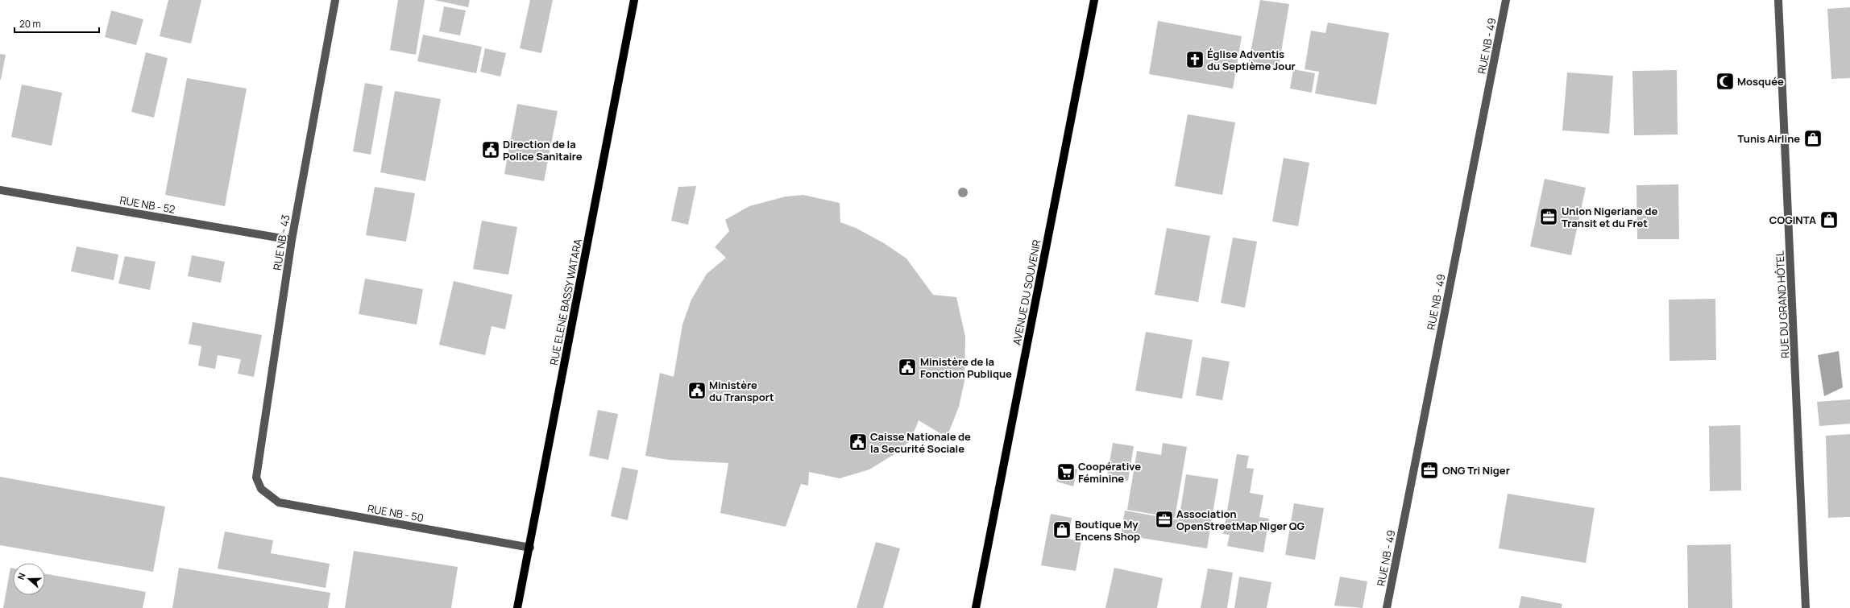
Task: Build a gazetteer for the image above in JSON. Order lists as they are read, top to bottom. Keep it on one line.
{"streets":{"main road":["AVENUE DU SOUVENIR","RUE ELENE BASSY WATARA"],"street":["RUE NB - 49","RUE NB - 52","RUE NB - 43","RUE DU GRAND HÔTEL","RUE NB - 50"]},"crossings":[["RUE NB - 52","RUE NB - 43"],["RUE NB - 43","RUE NB - 50"],["RUE ELENE BASSY WATARA","RUE NB - 50"]],"places":{"church":["Église Adventis du Septième Jour"],"mosque":["Mosquée"],"shop":["Tunis Airline","COGINTA","Boutique My Encens Shop"],"public building":["Direction de la Police Sanitaire","Ministère de la Fonction Publique","Ministère du Transport","Caisse Nationale de la Securité Sociale"],"office":["Union Nigeriane de Transit et du Fret","ONG Tri Niger","Association OpenStreetMap Niger QG"],"supermarket":["Coopérative Féminine"]},"scale_bar":"20 m","north":"left"}
